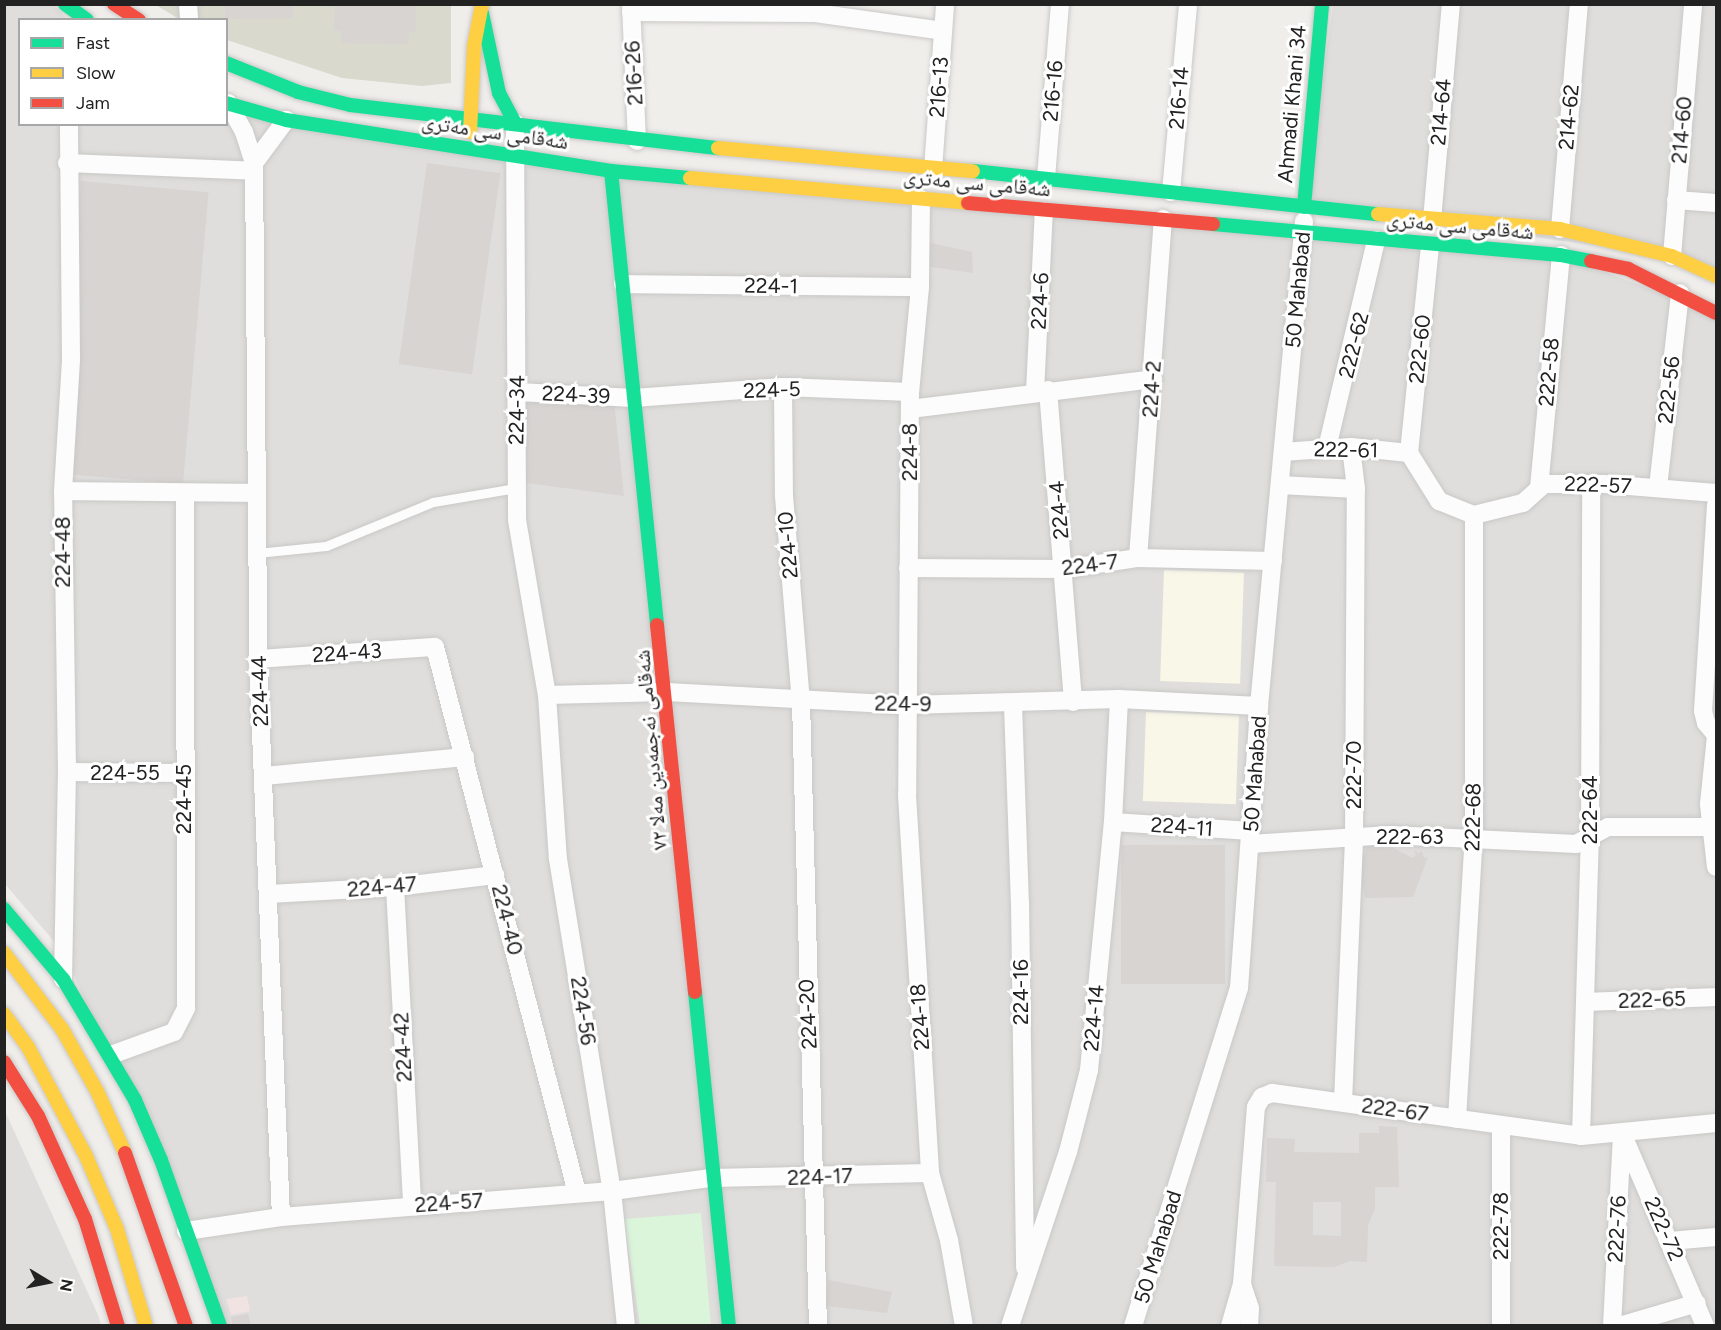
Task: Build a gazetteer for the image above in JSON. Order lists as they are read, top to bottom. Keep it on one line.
{"streets":{"main road":["Ahmadi Khani 34","شەقامی سی مەتری","شەقامی نەجمەدین مەلا ٧٢"],"street":["216-26","216-13","216-16","216-14","214-64","214-62","214-60","224-1","50 Mahabad","224-6","222-62","222-60","222-58","224-2","224-5","222-56","224-39","224-34","222-61","224-8","222-57","224-4","224-10","224-48","224-7","224-43","224-44","224-9","224-55","222-70","224-45","222-64","222-68","224-11","222-63","224-47","224-40","224-16","222-65","224-56","224-20","224-18","224-14","224-42","222-67","224-17","224-57","222-78","222-76","222-72"]},"crossings":[["216-26","شەقامی سی مەتری"],["216-13","شەقامی سی مەتری"],["216-16","شەقامی سی مەتری"],["216-14","شەقامی سی مەتری"],["Ahmadi Khani 34","شەقامی سی مەتری"],["Ahmadi Khani 34","50 Mahabad"],["214-64","شەقامی سی مەتری"],["214-62","شەقامی سی مەتری"],["214-60","شەقامی سی مەتری"],["شەقامی سی مەتری","50 Mahabad"],["شەقامی سی مەتری","224-6"],["شەقامی سی مەتری","222-62"],["شەقامی سی مەتری","222-60"],["شەقامی سی مەتری","222-58"],["شەقامی سی مەتری","224-2"],["شەقامی سی مەتری","222-56"],["شەقامی سی مەتری","224-34"],["شەقامی سی مەتری","224-8"],["شەقامی سی مەتری","شەقامی نەجمەدین مەلا ٧٢"],["224-1","224-8"],["224-1","شەقامی نەجمەدین مەلا ٧٢"],["50 Mahabad","222-61"],["50 Mahabad","224-7"],["50 Mahabad","224-9"],["50 Mahabad","224-11"],["50 Mahabad","222-63"],["224-6","224-5"],["224-6","224-4"],["222-62","222-61"],["222-60","222-61"],["222-58","222-57"],["224-2","224-5"],["224-2","224-7"],["224-5","224-39"],["224-5","224-8"],["224-5","224-4"],["224-5","224-10"],["224-5","شەقامی نەجمەدین مەلا ٧٢"],["222-56","222-57"],["224-39","224-34"],["224-39","شەقامی نەجمەدین مەلا ٧٢"],["224-34","224-9"],["224-34","224-56"],["222-61","222-70"],["224-8","224-7"],["224-8","224-9"],["224-8","224-18"],["222-57","222-64"],["222-57","222-68"],["224-4","224-7"],["224-4","224-9"],["224-10","224-9"],["224-10","224-20"],["224-48","224-55"],["224-43","224-44"],["224-43","224-40"],["224-44","224-47"],["224-44","224-57"],["224-9","شەقامی نەجمەدین مەلا ٧٢"],["224-9","224-16"],["224-9","224-56"],["224-9","224-20"],["224-9","224-18"],["224-9","224-14"],["شەقامی نەجمەدین مەلا ٧٢","224-17"],["شەقامی نەجمەدین مەلا ٧٢","224-57"],["224-55","224-45"],["222-70","222-63"],["222-70","222-67"],["222-64","222-63"],["222-64","222-65"],["222-64","222-67"],["222-68","222-63"],["222-68","222-67"],["224-11","222-63"],["224-11","224-14"],["224-47","224-40"],["224-47","224-42"],["224-40","224-57"],["224-16","224-14"],["224-56","224-57"],["224-20","224-17"],["224-18","224-17"],["224-42","224-57"],["222-67","222-78"],["222-67","222-76"],["222-67","222-72"],["224-17","224-57"],["222-76","222-72"]],"legend":["Fast","Slow","Jam"],"north":"right"}
